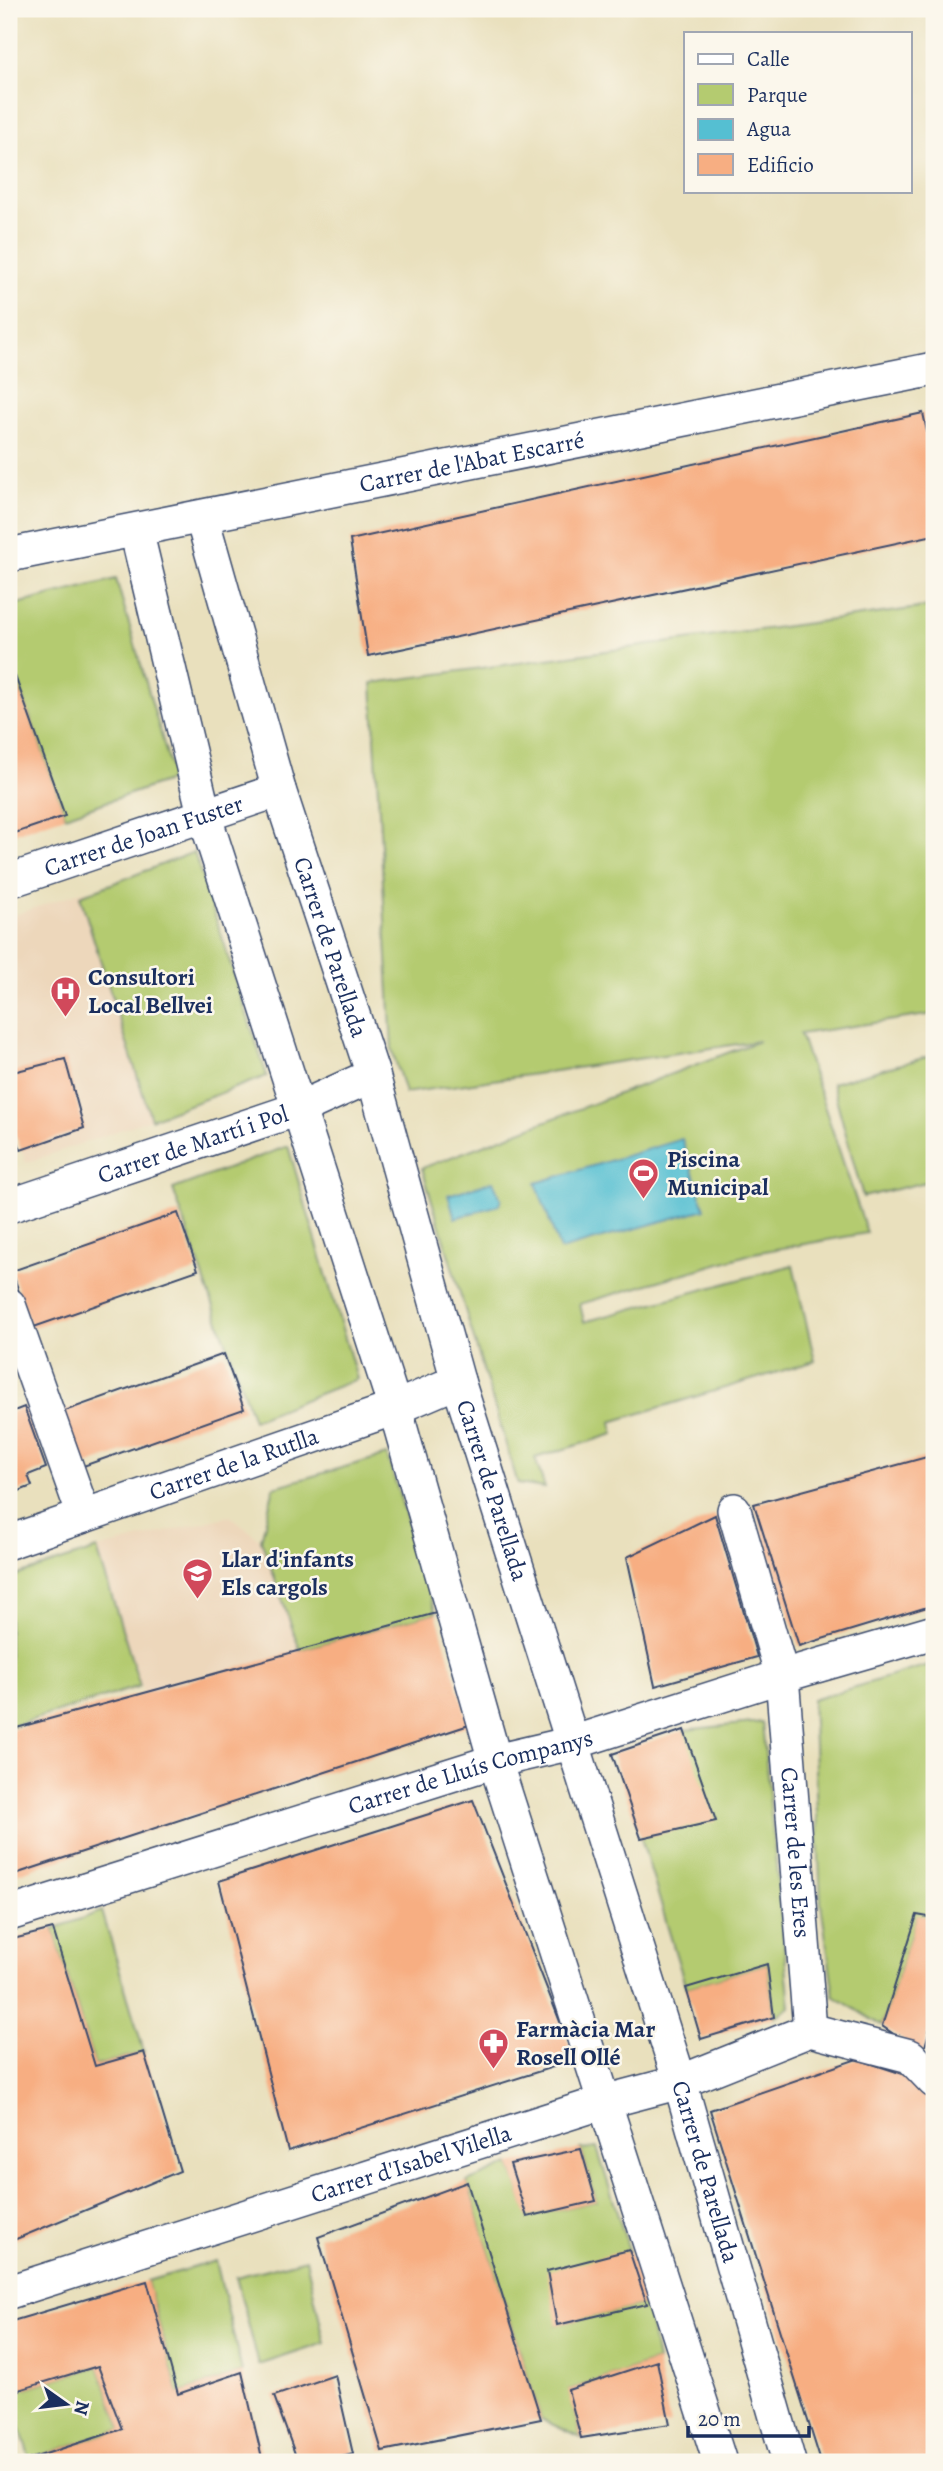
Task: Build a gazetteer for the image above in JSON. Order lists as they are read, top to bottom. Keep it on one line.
{"streets":{"street":["Carrer de l'Abat Escarré","Carrer de Joan Fuster","Carrer de Parellada","Carrer de Martí i Pol","Carrer de la Rutlla","Carrer de Lluís Companys","Carrer de les Eres","Carrer d'Isabel Vilella"]},"crossings":[["Carrer de l'Abat Escarré","Carrer de Parellada"],["Carrer de Joan Fuster","Carrer de Parellada"],["Carrer de Parellada","Carrer de Martí i Pol"],["Carrer de Parellada","Carrer de la Rutlla"],["Carrer de Parellada","Carrer de Lluís Companys"],["Carrer de Parellada","Carrer d'Isabel Vilella"],["Carrer de Lluís Companys","Carrer de les Eres"],["Carrer de les Eres","Carrer d'Isabel Vilella"]],"places":{"hospital":["Consultori Local Bellvei"],"sports":["Piscina Municipal"],"school or university":["Llar d'infants Els cargols"],"pharmacy":["Farmàcia Mar Rosell Ollé"]},"legend":["Calle","Parque","Agua","Edificio"],"scale_bar":"20 m","north":"right"}
